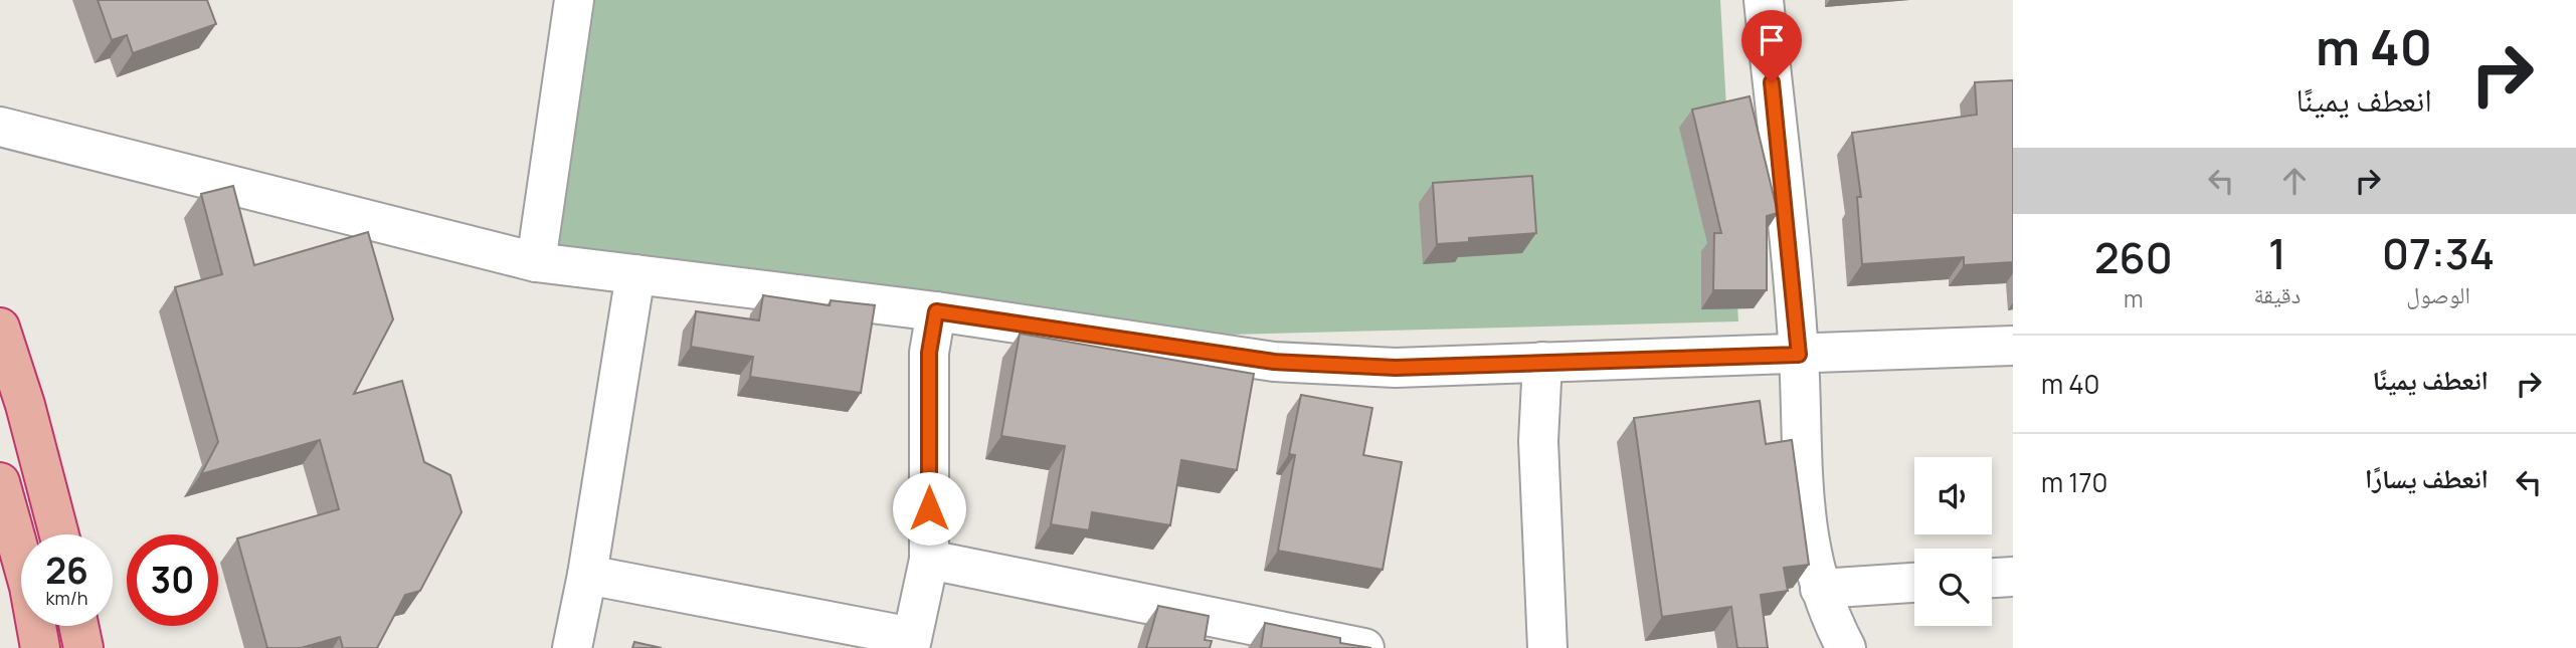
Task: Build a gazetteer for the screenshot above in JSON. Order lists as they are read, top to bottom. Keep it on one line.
{"page":{"turn":["40 m","انعطف يمينًا"],"eta":["07:34","الوصول","1","دقيقة","260","m"],"list":[{"name":"انعطف يمينًا","value":"40 m"},{"name":"انعطف يسارًا","value":"170 m"}],"speed":"26 km/h","limit":"30"}}
